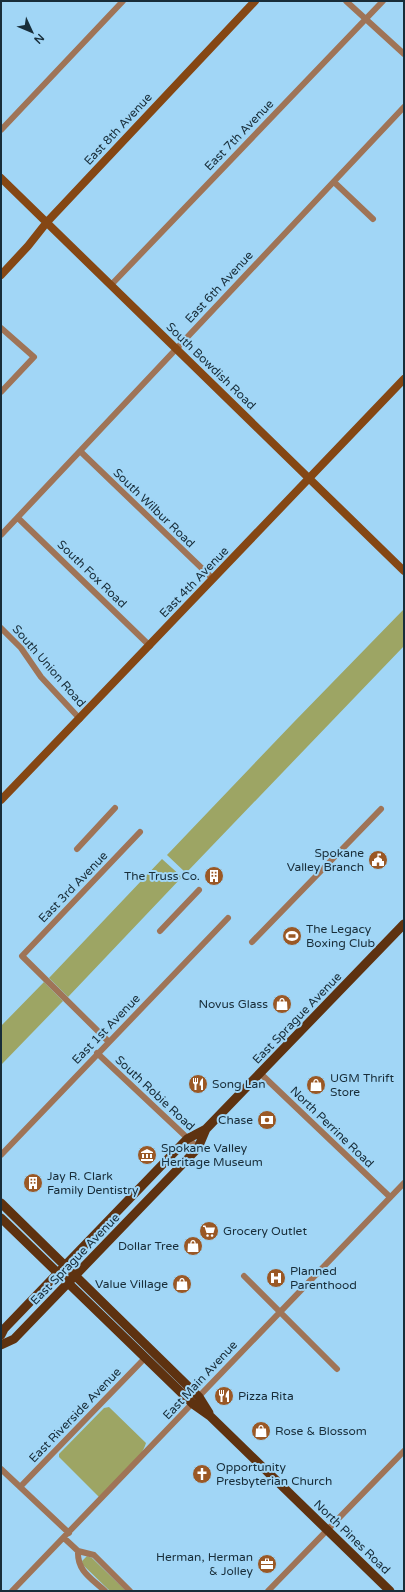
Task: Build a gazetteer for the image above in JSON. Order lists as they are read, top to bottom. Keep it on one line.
{"streets":{"main road":["East Sprague Avenue","North Pines Road"],"street":["East 8th Avenue","East 7th Avenue","East 6th Avenue","South Bowdish Road","South Wilbur Road","South Fox Road","East 4th Avenue","South Union Road","East 3rd Avenue","East 1st Avenue","South Robie Road","North Perrine Road","East Main Avenue","East Riverside Avenue"]},"crossings":[["East 8th Avenue","South Bowdish Road"],["East 7th Avenue","South Bowdish Road"],["East 6th Avenue","South Bowdish Road"],["East 6th Avenue","South Wilbur Road"],["East 6th Avenue","South Fox Road"],["South Bowdish Road","East 4th Avenue"],["South Wilbur Road","East 4th Avenue"],["South Fox Road","East 4th Avenue"],["East 4th Avenue","South Union Road"],["East 3rd Avenue","South Robie Road"],["East Sprague Avenue","South Robie Road"],["East Sprague Avenue","North Perrine Road"],["East Sprague Avenue","North Pines Road"],["East 1st Avenue","South Robie Road"],["North Perrine Road","East Main Avenue"],["East Main Avenue","North Pines Road"],["East Riverside Avenue","North Pines Road"]],"places":{"public building":["Spokane Valley Branch"],"building":["The Truss Co.","Jay R. Clark Family Dentistry"],"sports":["The Legacy Boxing Club"],"shop":["Novus Glass","UGM Thrift Store","Dollar Tree","Value Village","Rose & Blossom"],"restaurant":["Song Lan","Pizza Rita"],"bank":["Chase"],"museum":["Spokane Valley Heritage Museum"],"supermarket":["Grocery Outlet"],"hospital":["Planned Parenthood"],"church":["Opportunity Presbyterian Church"],"office":["Herman, Herman & Jolley"]},"north":"bottom right"}
